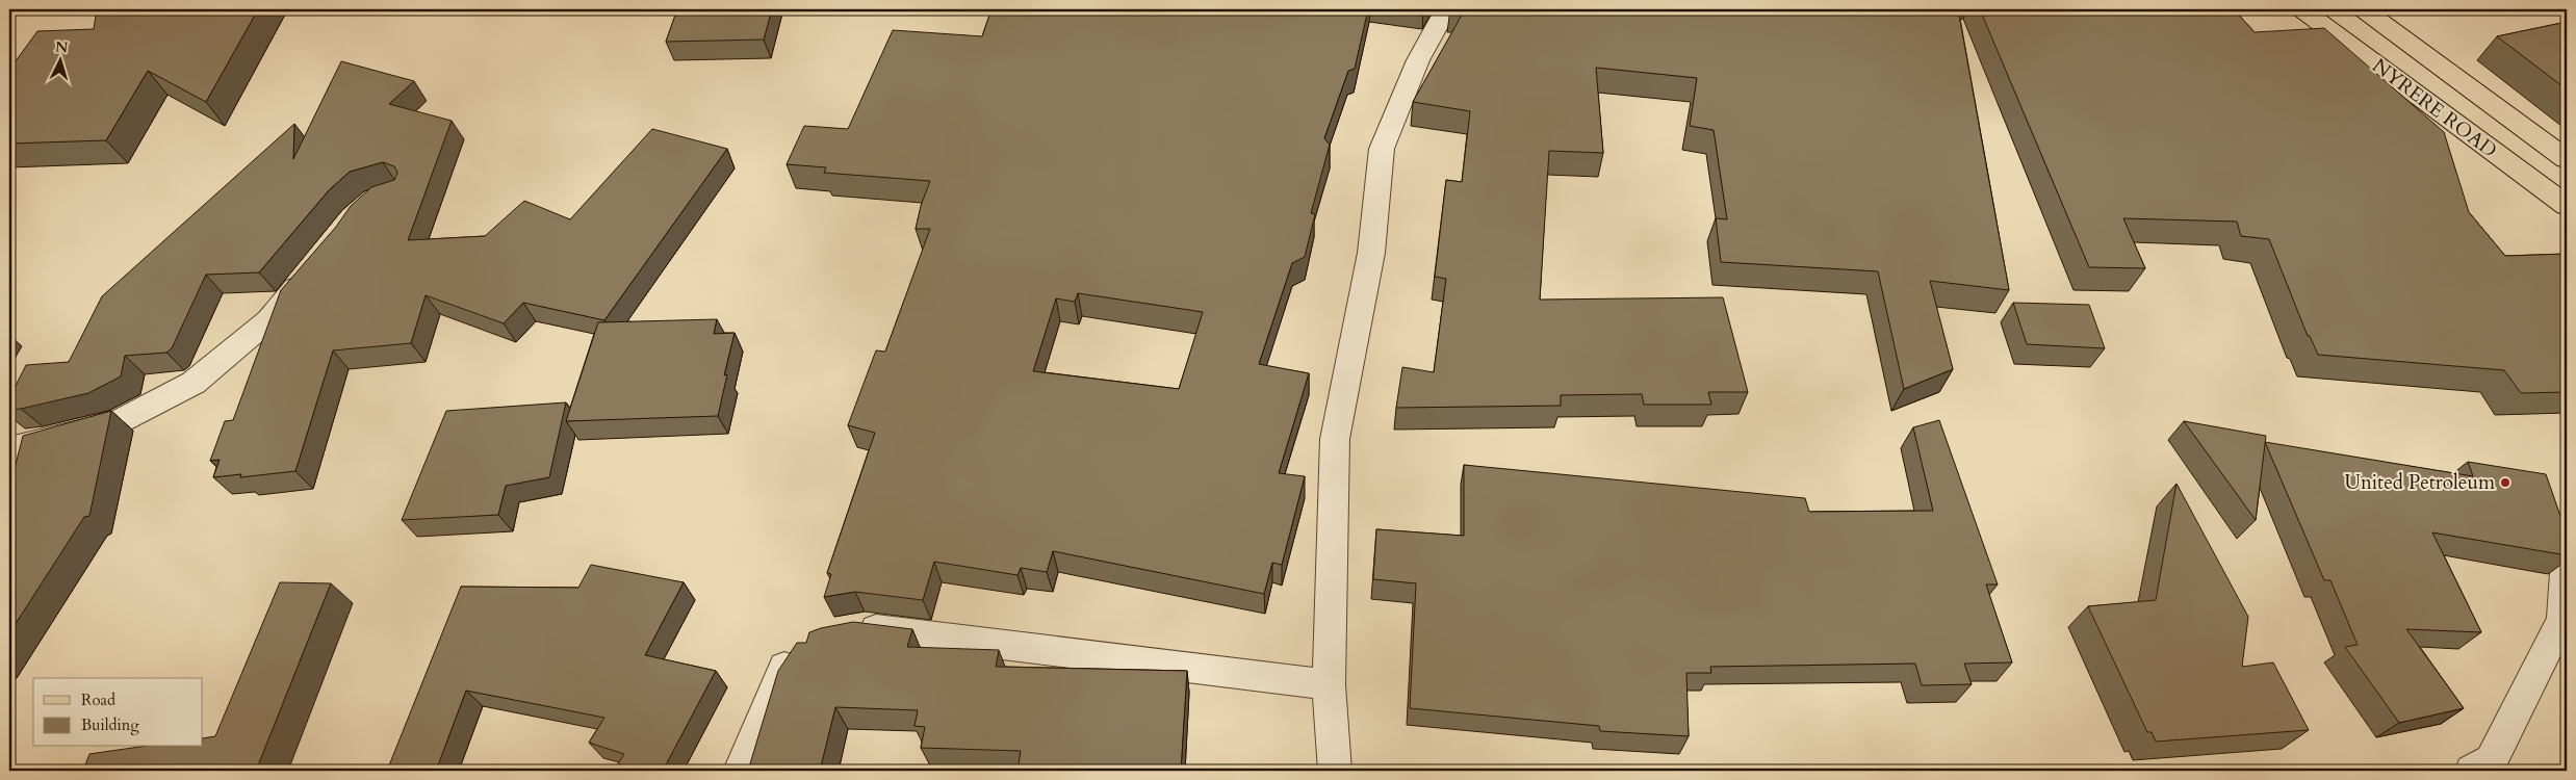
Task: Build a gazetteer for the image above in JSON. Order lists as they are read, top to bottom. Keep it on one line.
{"streets":{"main road":["NYRERE ROAD"]},"places":["United Petroleum"],"legend":["Road","Building"],"north":"top"}
